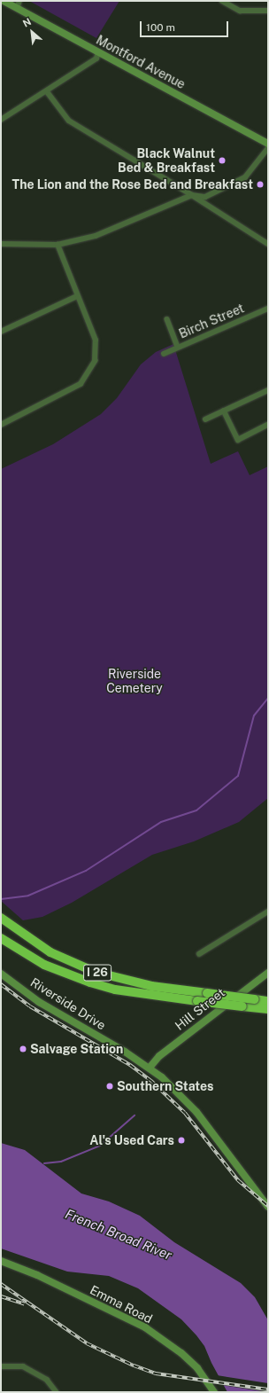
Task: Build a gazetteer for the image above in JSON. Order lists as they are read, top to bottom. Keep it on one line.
{"streets":{"highway":["I 26"],"street":["Montford Avenue","Birch Street","Riverside Drive","Hill Street","Emma Road"]},"crossings":[["Riverside Drive","Hill Street"]],"water":["French Broad River"],"parks":["Riverside Cemetery"],"places":["Black Walnut Bed & Breakfast","The Lion and the Rose Bed and Breakfast","Salvage Station","Southern States","Al's Used Cars"],"scale_bar":"100 m","north":"top left"}
